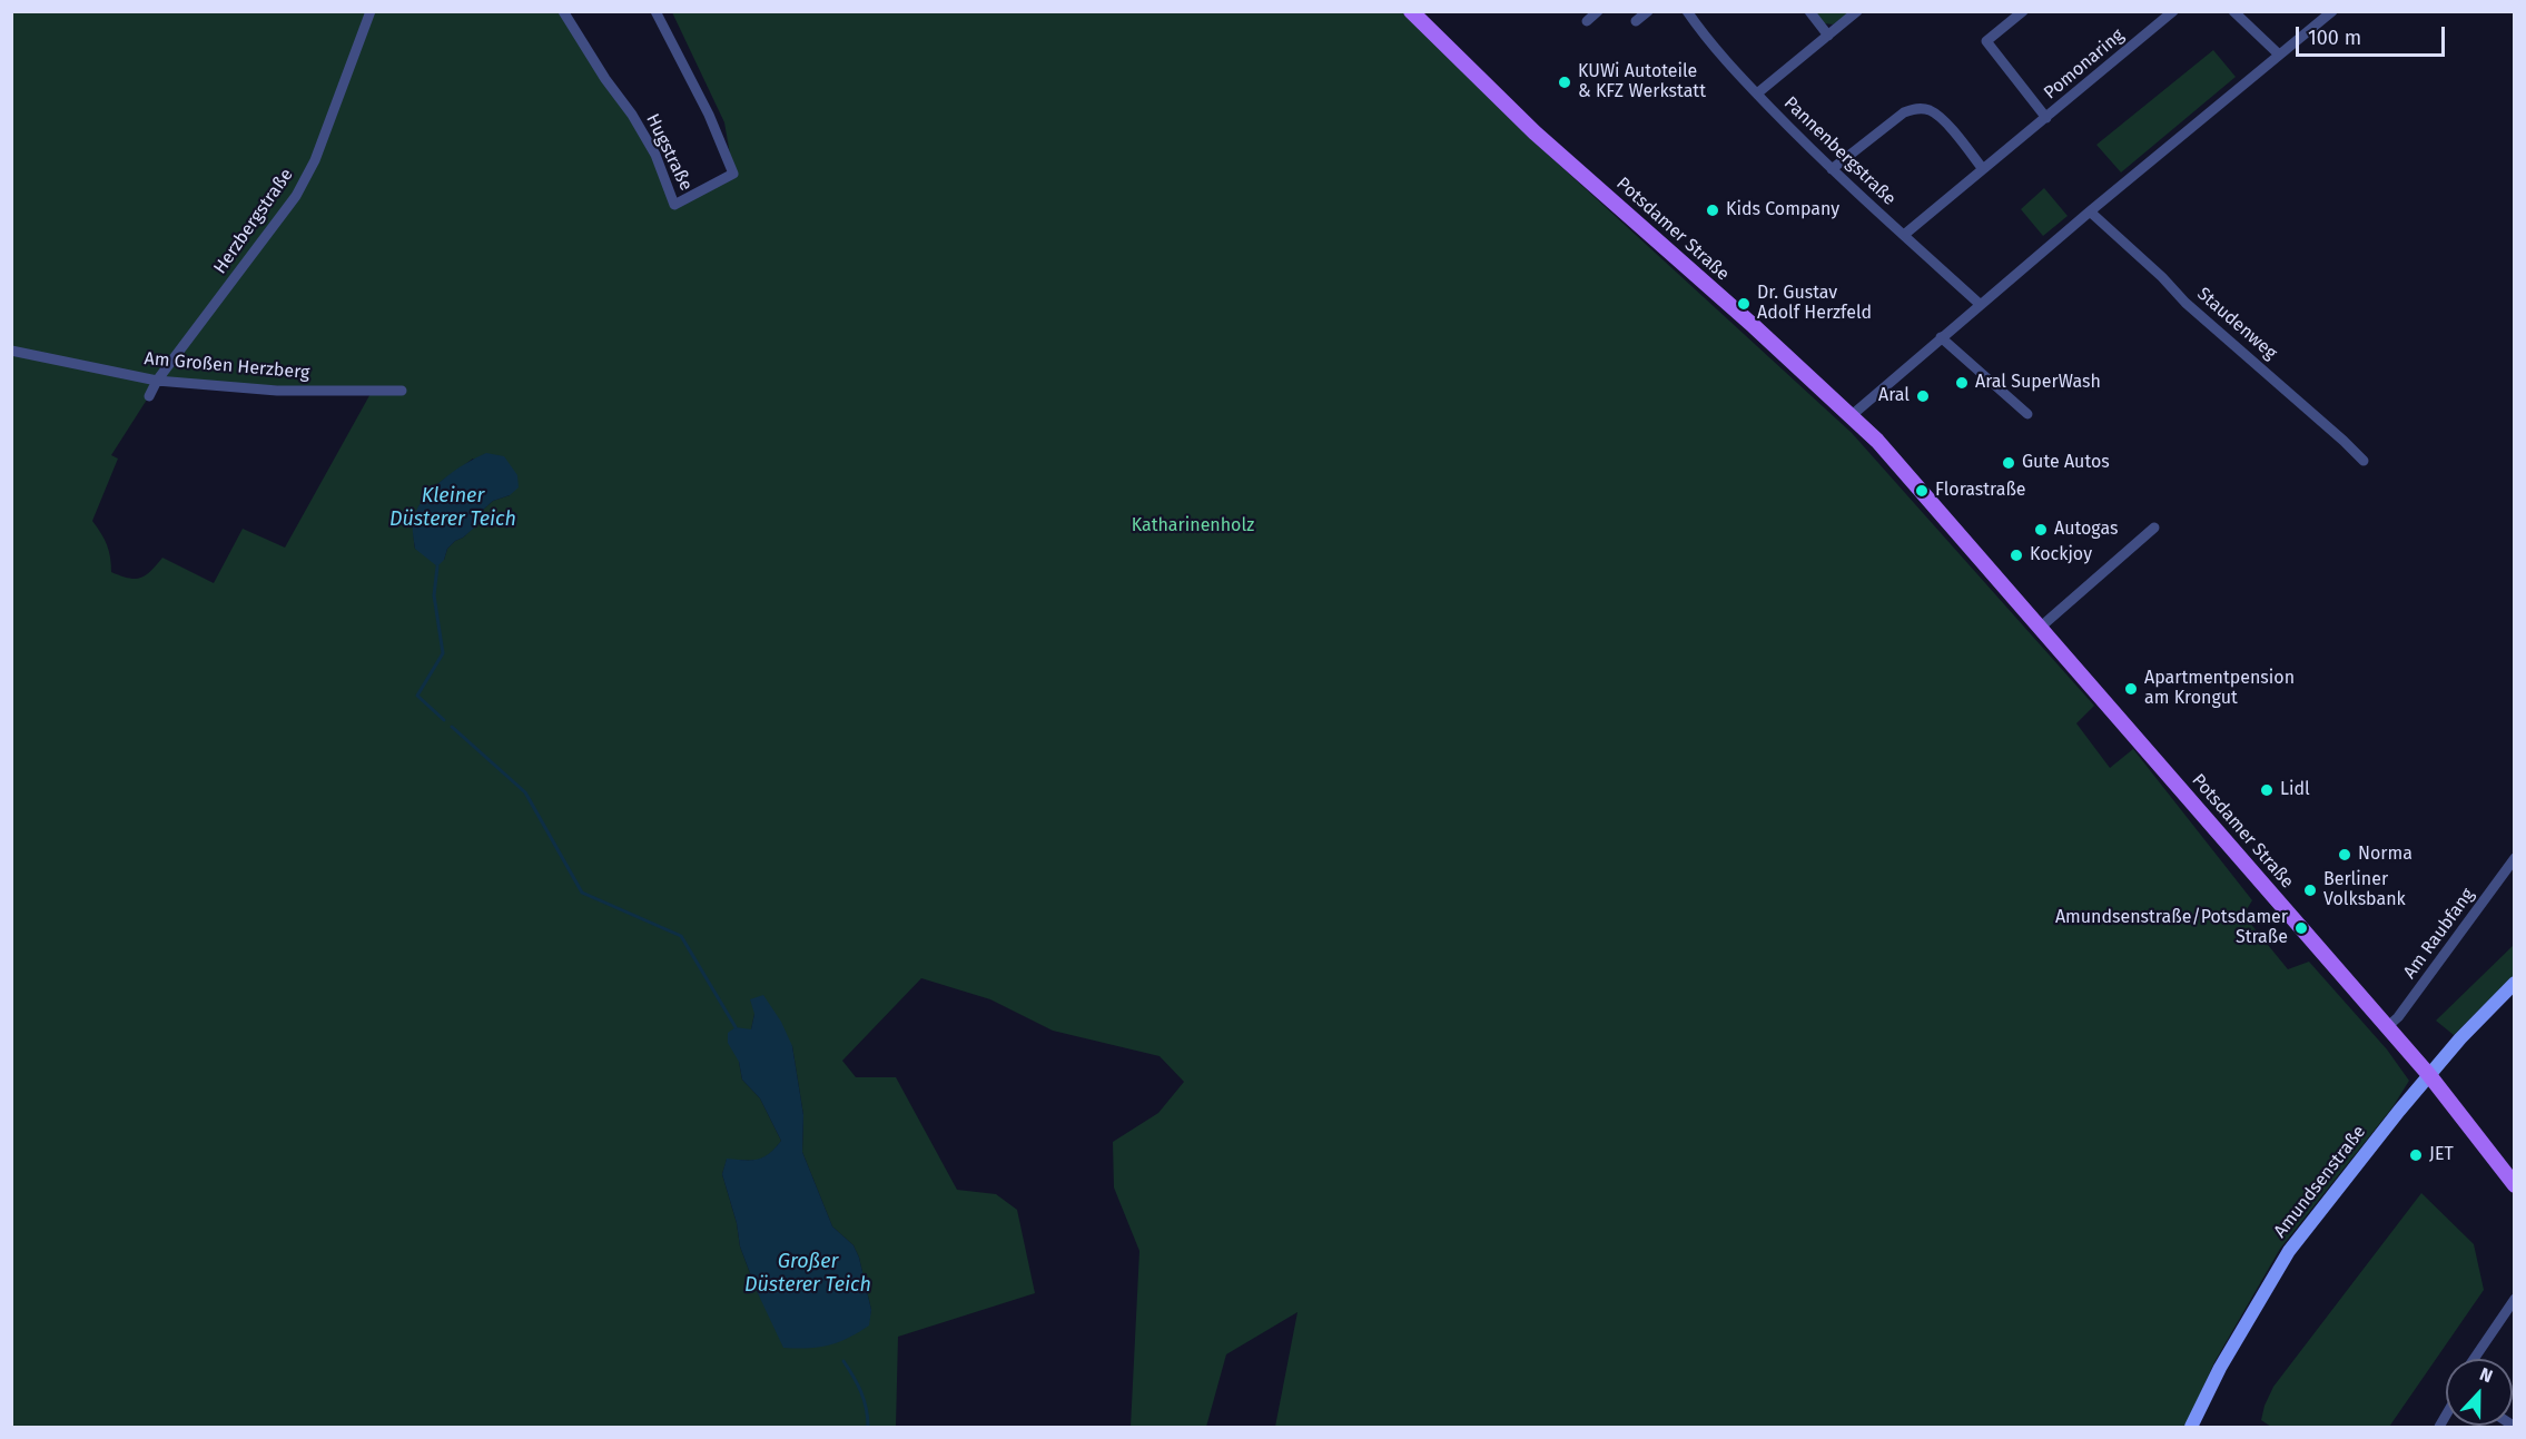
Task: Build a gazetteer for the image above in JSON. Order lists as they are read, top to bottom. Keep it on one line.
{"streets":{"main road":["Potsdamer Straße"],"street":["Pomonaring","Pannenbergstraße","Hugstraße","Herzbergstraße","Staudenweg","Am Großen Herzberg","Am Raubfang","Amundsenstraße"]},"crossings":[["Pomonaring","Pannenbergstraße"],["Herzbergstraße","Am Großen Herzberg"],["Potsdamer Straße","Am Raubfang"],["Potsdamer Straße","Amundsenstraße"]],"water":["Kleiner Düsterer Teich","Großer Düsterer Teich"],"parks":["Katharinenholz"],"places":["KUWi Autoteile & KFZ Werkstatt","Kids Company","Dr. Gustav Adolf Herzfeld","Aral SuperWash","Aral","Gute Autos","Florastraße","Autogas","Kockjoy","Apartmentpension am Krongut","Lidl","Norma","Berliner Volksbank","Amundsenstraße/Potsdamer Straße","JET"],"scale_bar":"100 m","north":"top"}
